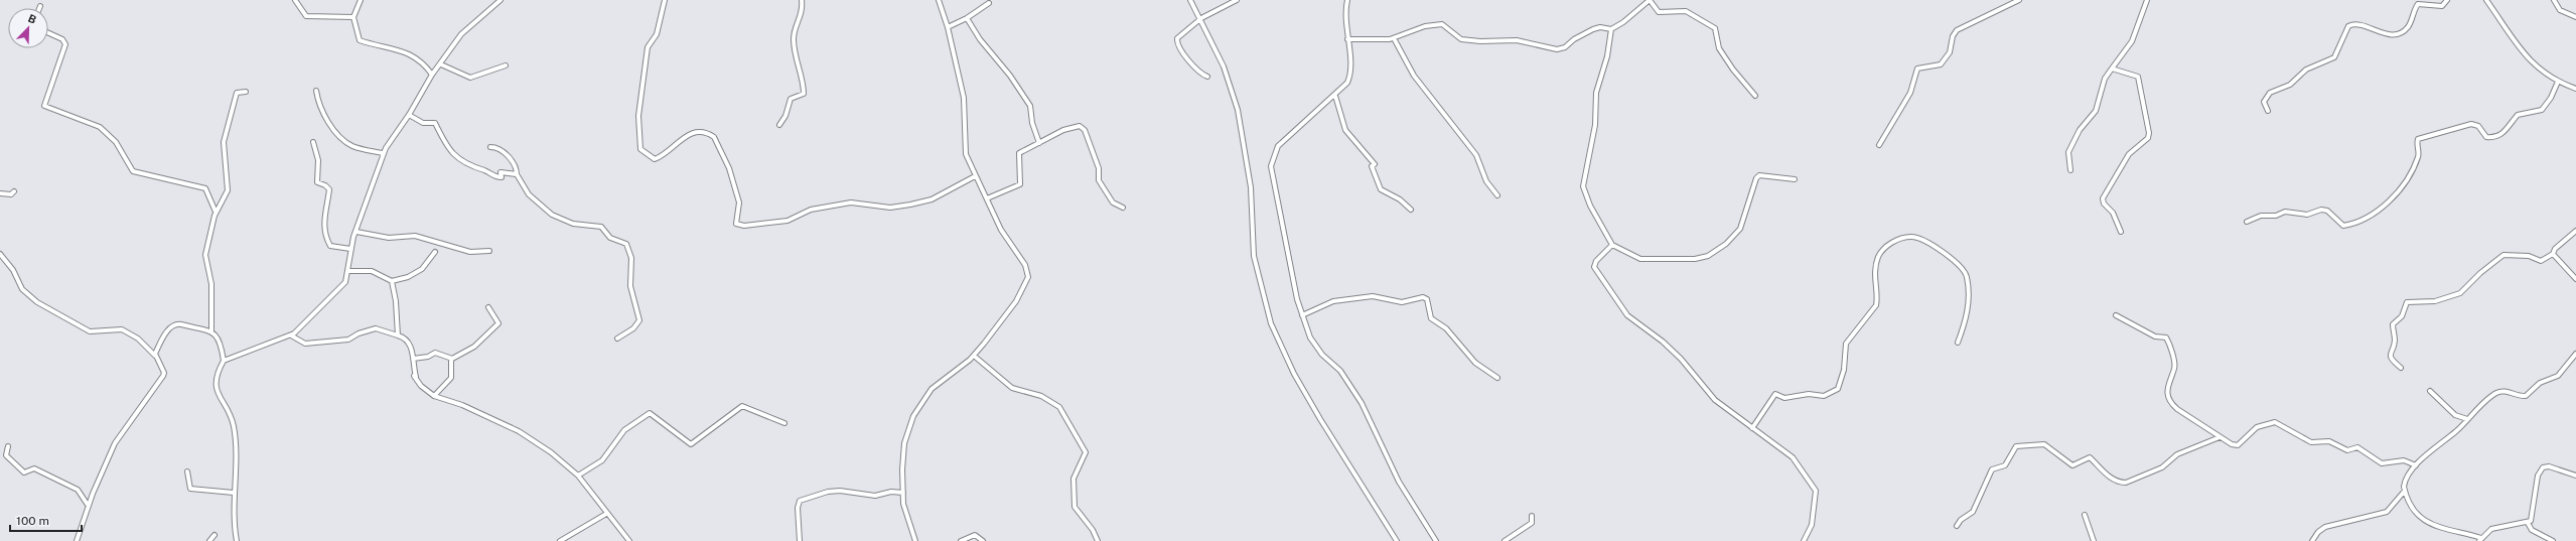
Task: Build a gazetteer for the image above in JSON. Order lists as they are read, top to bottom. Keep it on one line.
{"scale_bar":"100 m","north":"top right"}
